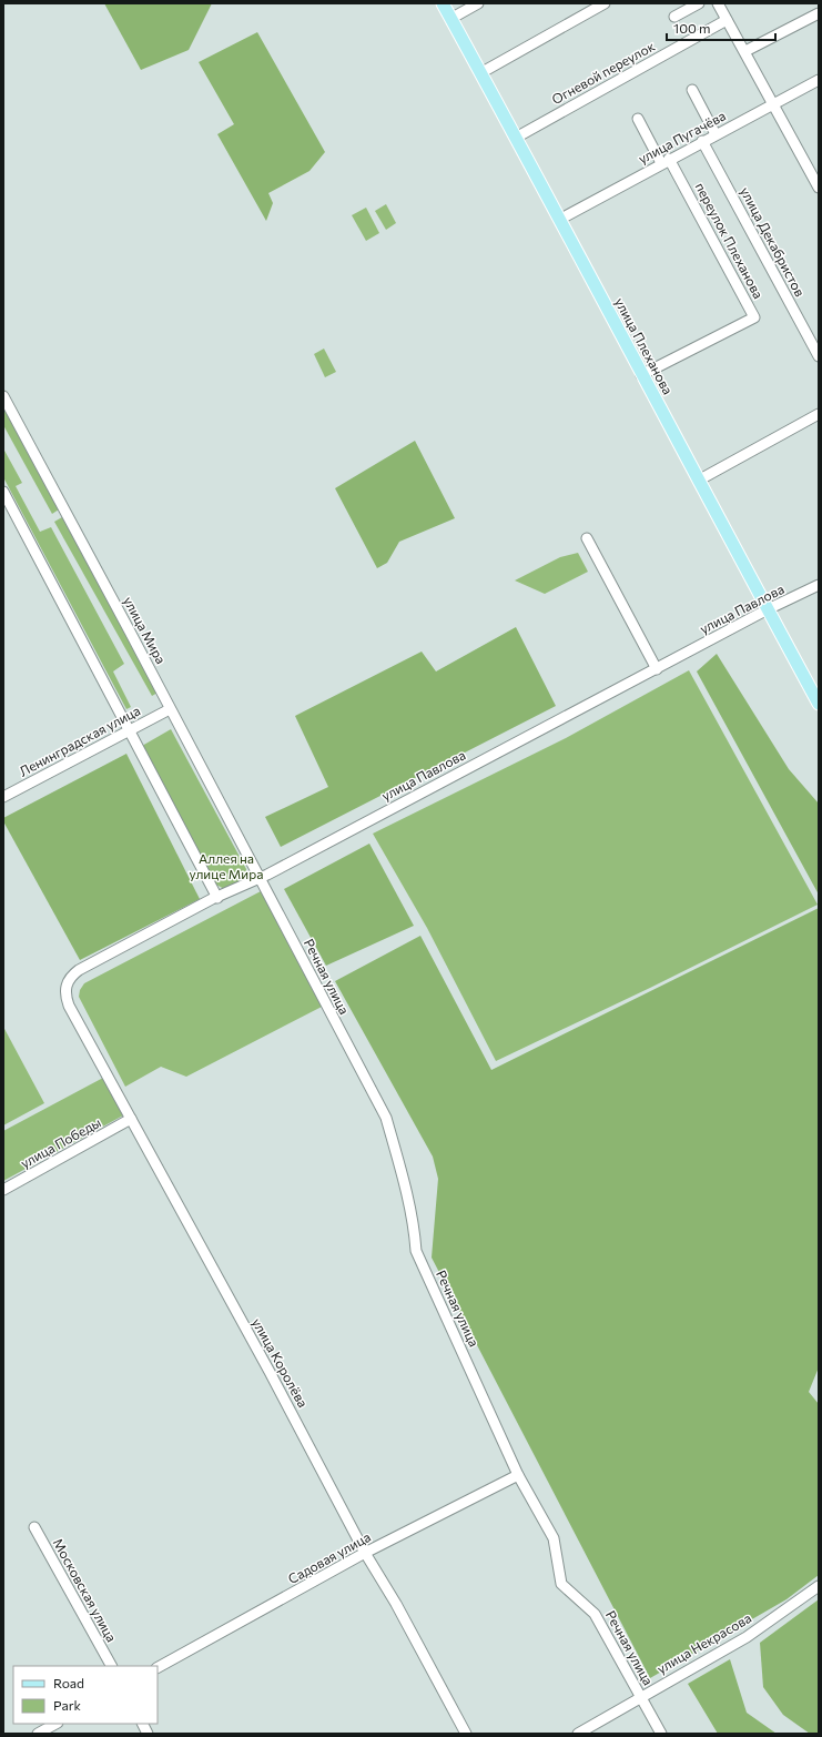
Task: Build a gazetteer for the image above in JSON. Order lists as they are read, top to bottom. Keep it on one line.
{"streets":{"main road":["улица Плеханова"],"street":["Огневой переулок","улица Пугачёва","переулок Плеханова","улица Декабристов","улица Павлова","улица Мира","Ленинградская улица","Речная улица","улица Победы","улица Королёва","Садовая улица","Московская улица","улица Некрасова"]},"crossings":[["Огневой переулок","улица Плеханова"],["улица Пугачёва","переулок Плеханова"],["улица Пугачёва","улица Декабристов"],["улица Пугачёва","улица Плеханова"],["переулок Плеханова","улица Плеханова"],["улица Плеханова","улица Павлова"],["улица Павлова","улица Мира"],["улица Павлова","Речная улица"],["улица Павлова","улица Королёва"],["улица Мира","Ленинградская улица"],["улица Мира","Речная улица"],["Речная улица","Садовая улица"],["Речная улица","улица Некрасова"],["улица Победы","улица Королёва"],["улица Королёва","Садовая улица"]],"parks":["Аллея на улице Мира"],"legend":["Road","Park"],"scale_bar":"100 m"}
